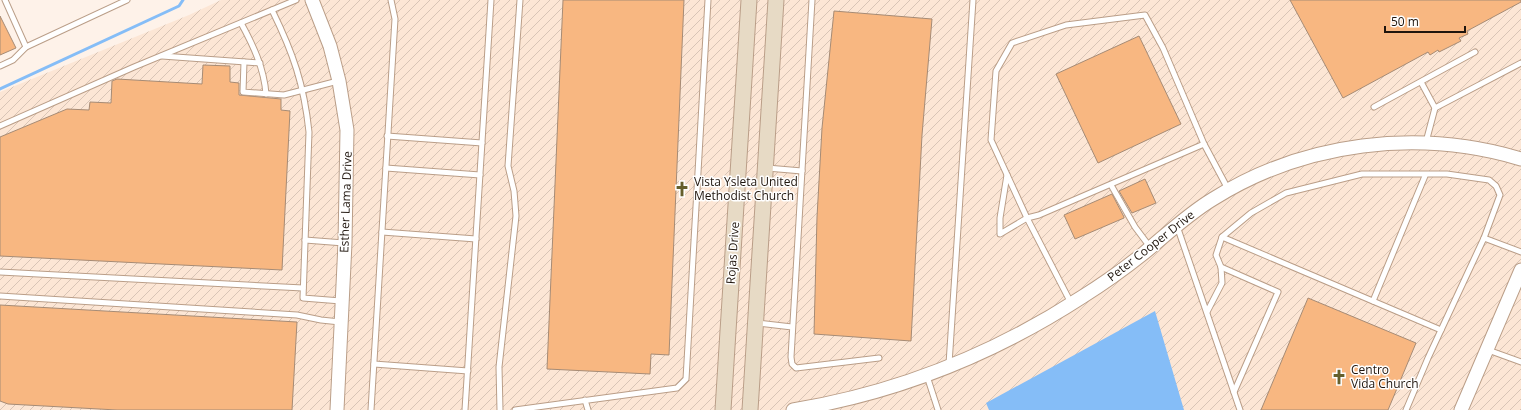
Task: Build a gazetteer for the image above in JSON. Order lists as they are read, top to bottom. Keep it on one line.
{"streets":{"main road":["Rojas Drive"],"street":["Esther Lama Drive","Peter Cooper Drive"]},"places":{"church":["Vista Ysleta United Methodist Church","Centro Vida Church"]},"scale_bar":"50 m"}
